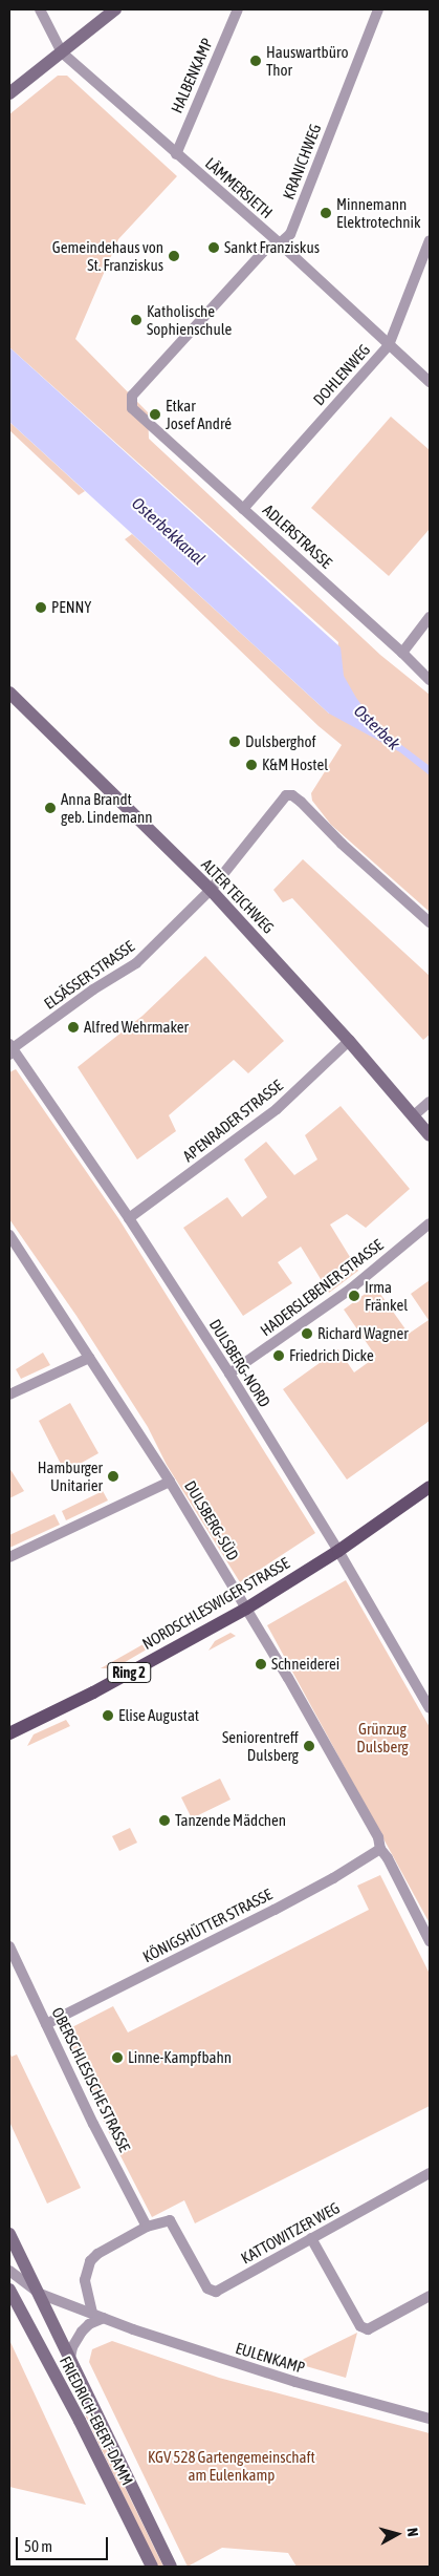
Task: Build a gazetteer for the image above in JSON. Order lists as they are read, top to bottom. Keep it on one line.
{"streets":{"main road":["ALTER TEICHWEG","NORDSCHLESWIGER STRASSE","Ring 2","FRIEDRICH-EBERT-DAMM"],"street":["HALBENKAMP","KRANICHWEG","LÄMMERSIETH","DOHLENWEG","ADLERSTRASSE","ELSÄSSER STRASSE","APENRADER STRASSE","HADERSLEBENER STRASSE","DULSBERG-NORD","DULSBERG-SÜD","KÖNIGSHÜTTER STRASSE","OBERSCHLESISCHE STRASSE","KATTOWITZER WEG","EULENKAMP"]},"crossings":[["HALBENKAMP","LÄMMERSIETH"],["KRANICHWEG","LÄMMERSIETH"],["KRANICHWEG","ADLERSTRASSE"],["LÄMMERSIETH","DOHLENWEG"],["DOHLENWEG","ADLERSTRASSE"],["ALTER TEICHWEG","ELSÄSSER STRASSE"],["ALTER TEICHWEG","APENRADER STRASSE"],["ELSÄSSER STRASSE","DULSBERG-NORD"],["APENRADER STRASSE","DULSBERG-NORD"],["HADERSLEBENER STRASSE","DULSBERG-NORD"],["DULSBERG-NORD","NORDSCHLESWIGER STRASSE"],["DULSBERG-SÜD","NORDSCHLESWIGER STRASSE"],["DULSBERG-SÜD","KÖNIGSHÜTTER STRASSE"],["KÖNIGSHÜTTER STRASSE","OBERSCHLESISCHE STRASSE"],["OBERSCHLESISCHE STRASSE","KATTOWITZER WEG"],["EULENKAMP","FRIEDRICH-EBERT-DAMM"]],"water":["Osterbekkanal","Osterbek"],"parks":["Grünzug Dulsberg","KGV 528 Gartengemeinschaft am Eulenkamp"],"places":["Hauswartbüro Thor","Minnemann Elektrotechnik","Sankt Franziskus","Gemeindehaus von St. Franziskus","Katholische Sophienschule","Etkar Josef André","PENNY","Dulsberghof","K&M Hostel","Anna Brandt geb. Lindemann","Alfred Wehrmaker","Irma Fränkel","Richard Wagner","Friedrich Dicke","Hamburger Unitarier","Schneiderei","Elise Augustat","Seniorentreff Dulsberg","Tanzende Mädchen","Linne-Kampfbahn"],"scale_bar":"50 m","north":"right"}
